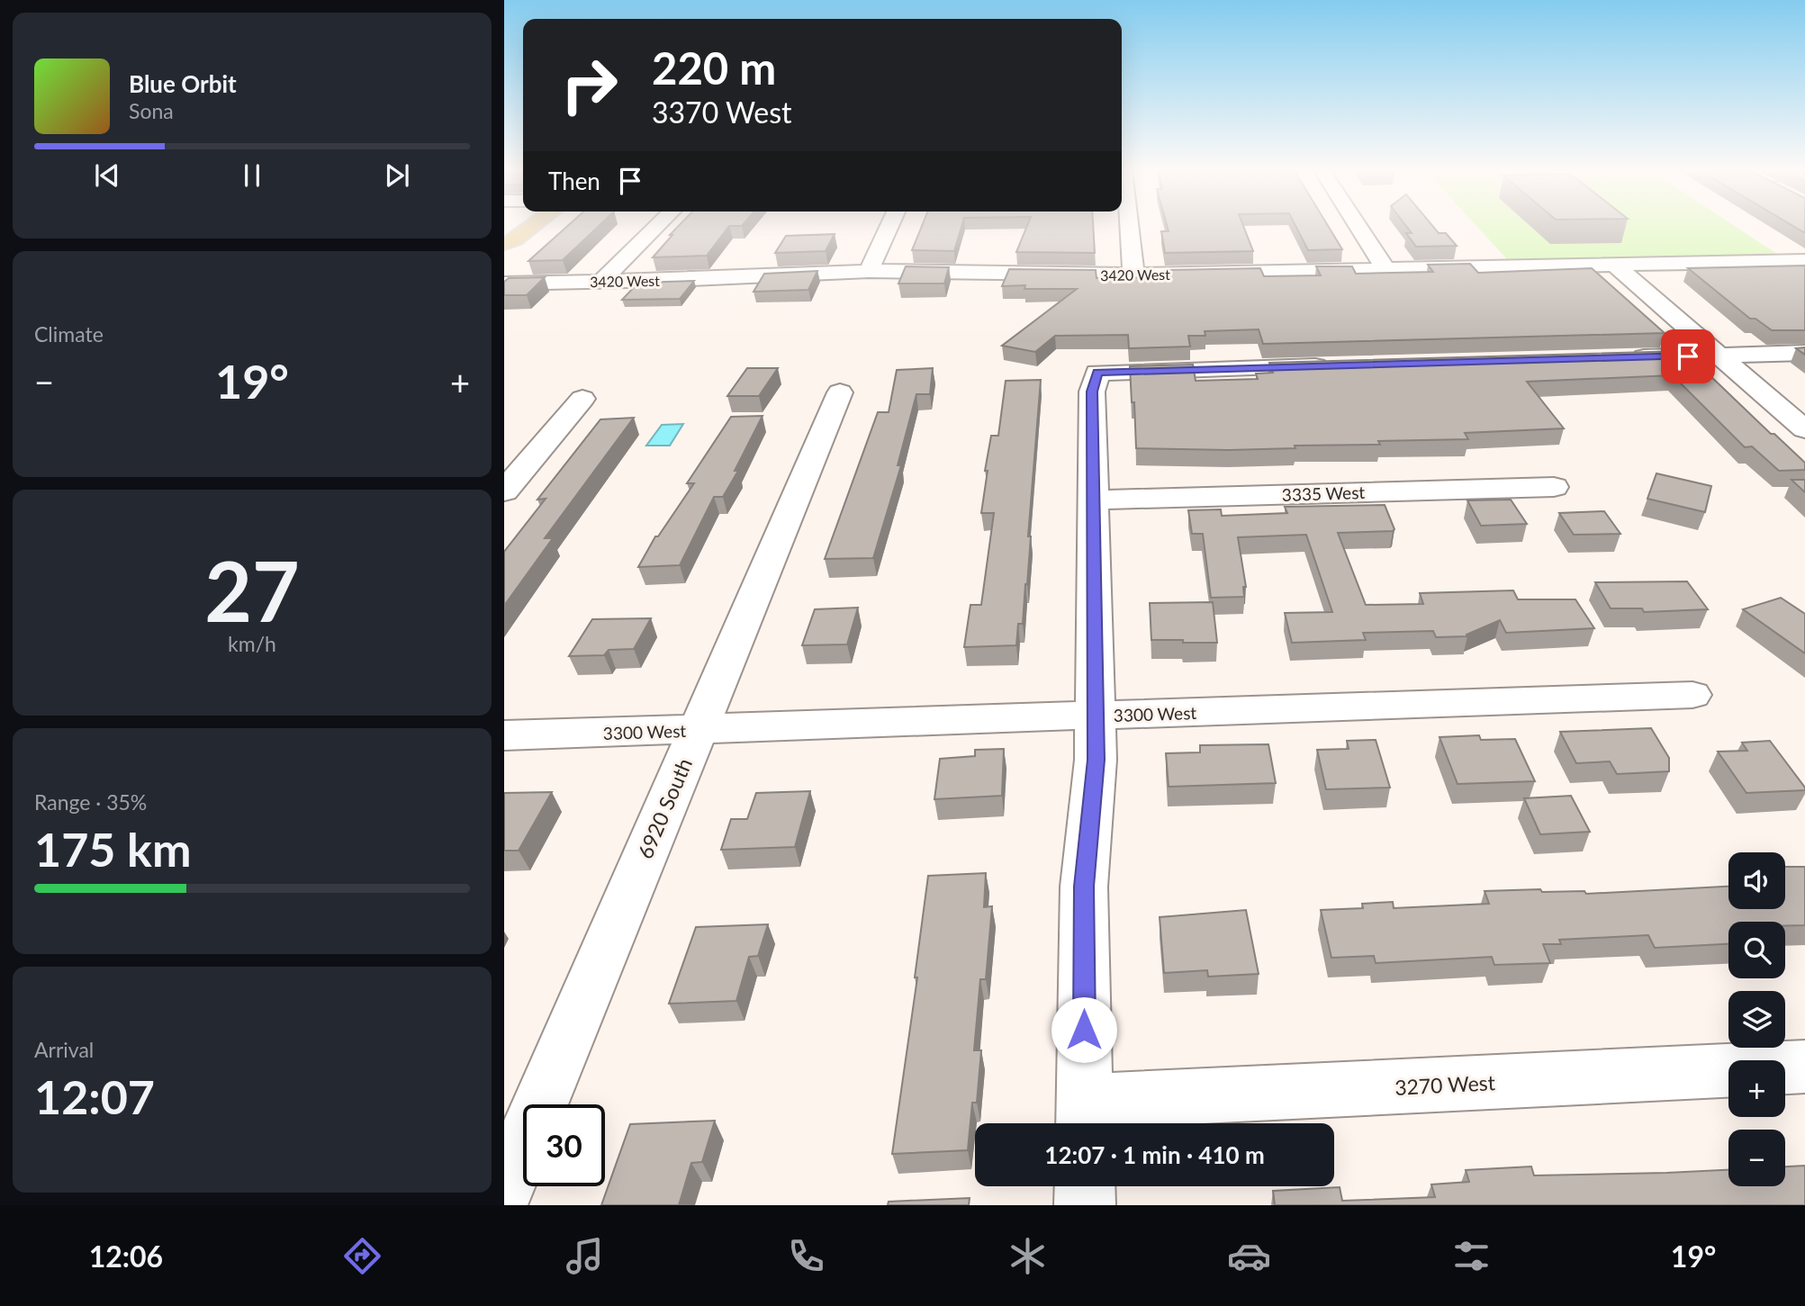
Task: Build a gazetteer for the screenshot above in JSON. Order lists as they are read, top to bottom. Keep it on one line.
{"streets":{"street":["3420 West","3335 West","3300 West","6920 South","3270 West"]},"crossings":[["3300 West","6920 South"]],"page":{"turn":["220 m","3370 West"],"song":["Blue Orbit","Sona"],"then":"Then","tile":["Climate",["27","km/h"],["Range · 35%","175 km"],["Arrival","12:07"]],"heat":["−","19°","+"],"map_buttons":["+","−"],"limit":"30","trip":"12:07 · 1 min · 410 m","tabs":["12:06","19°"]}}
